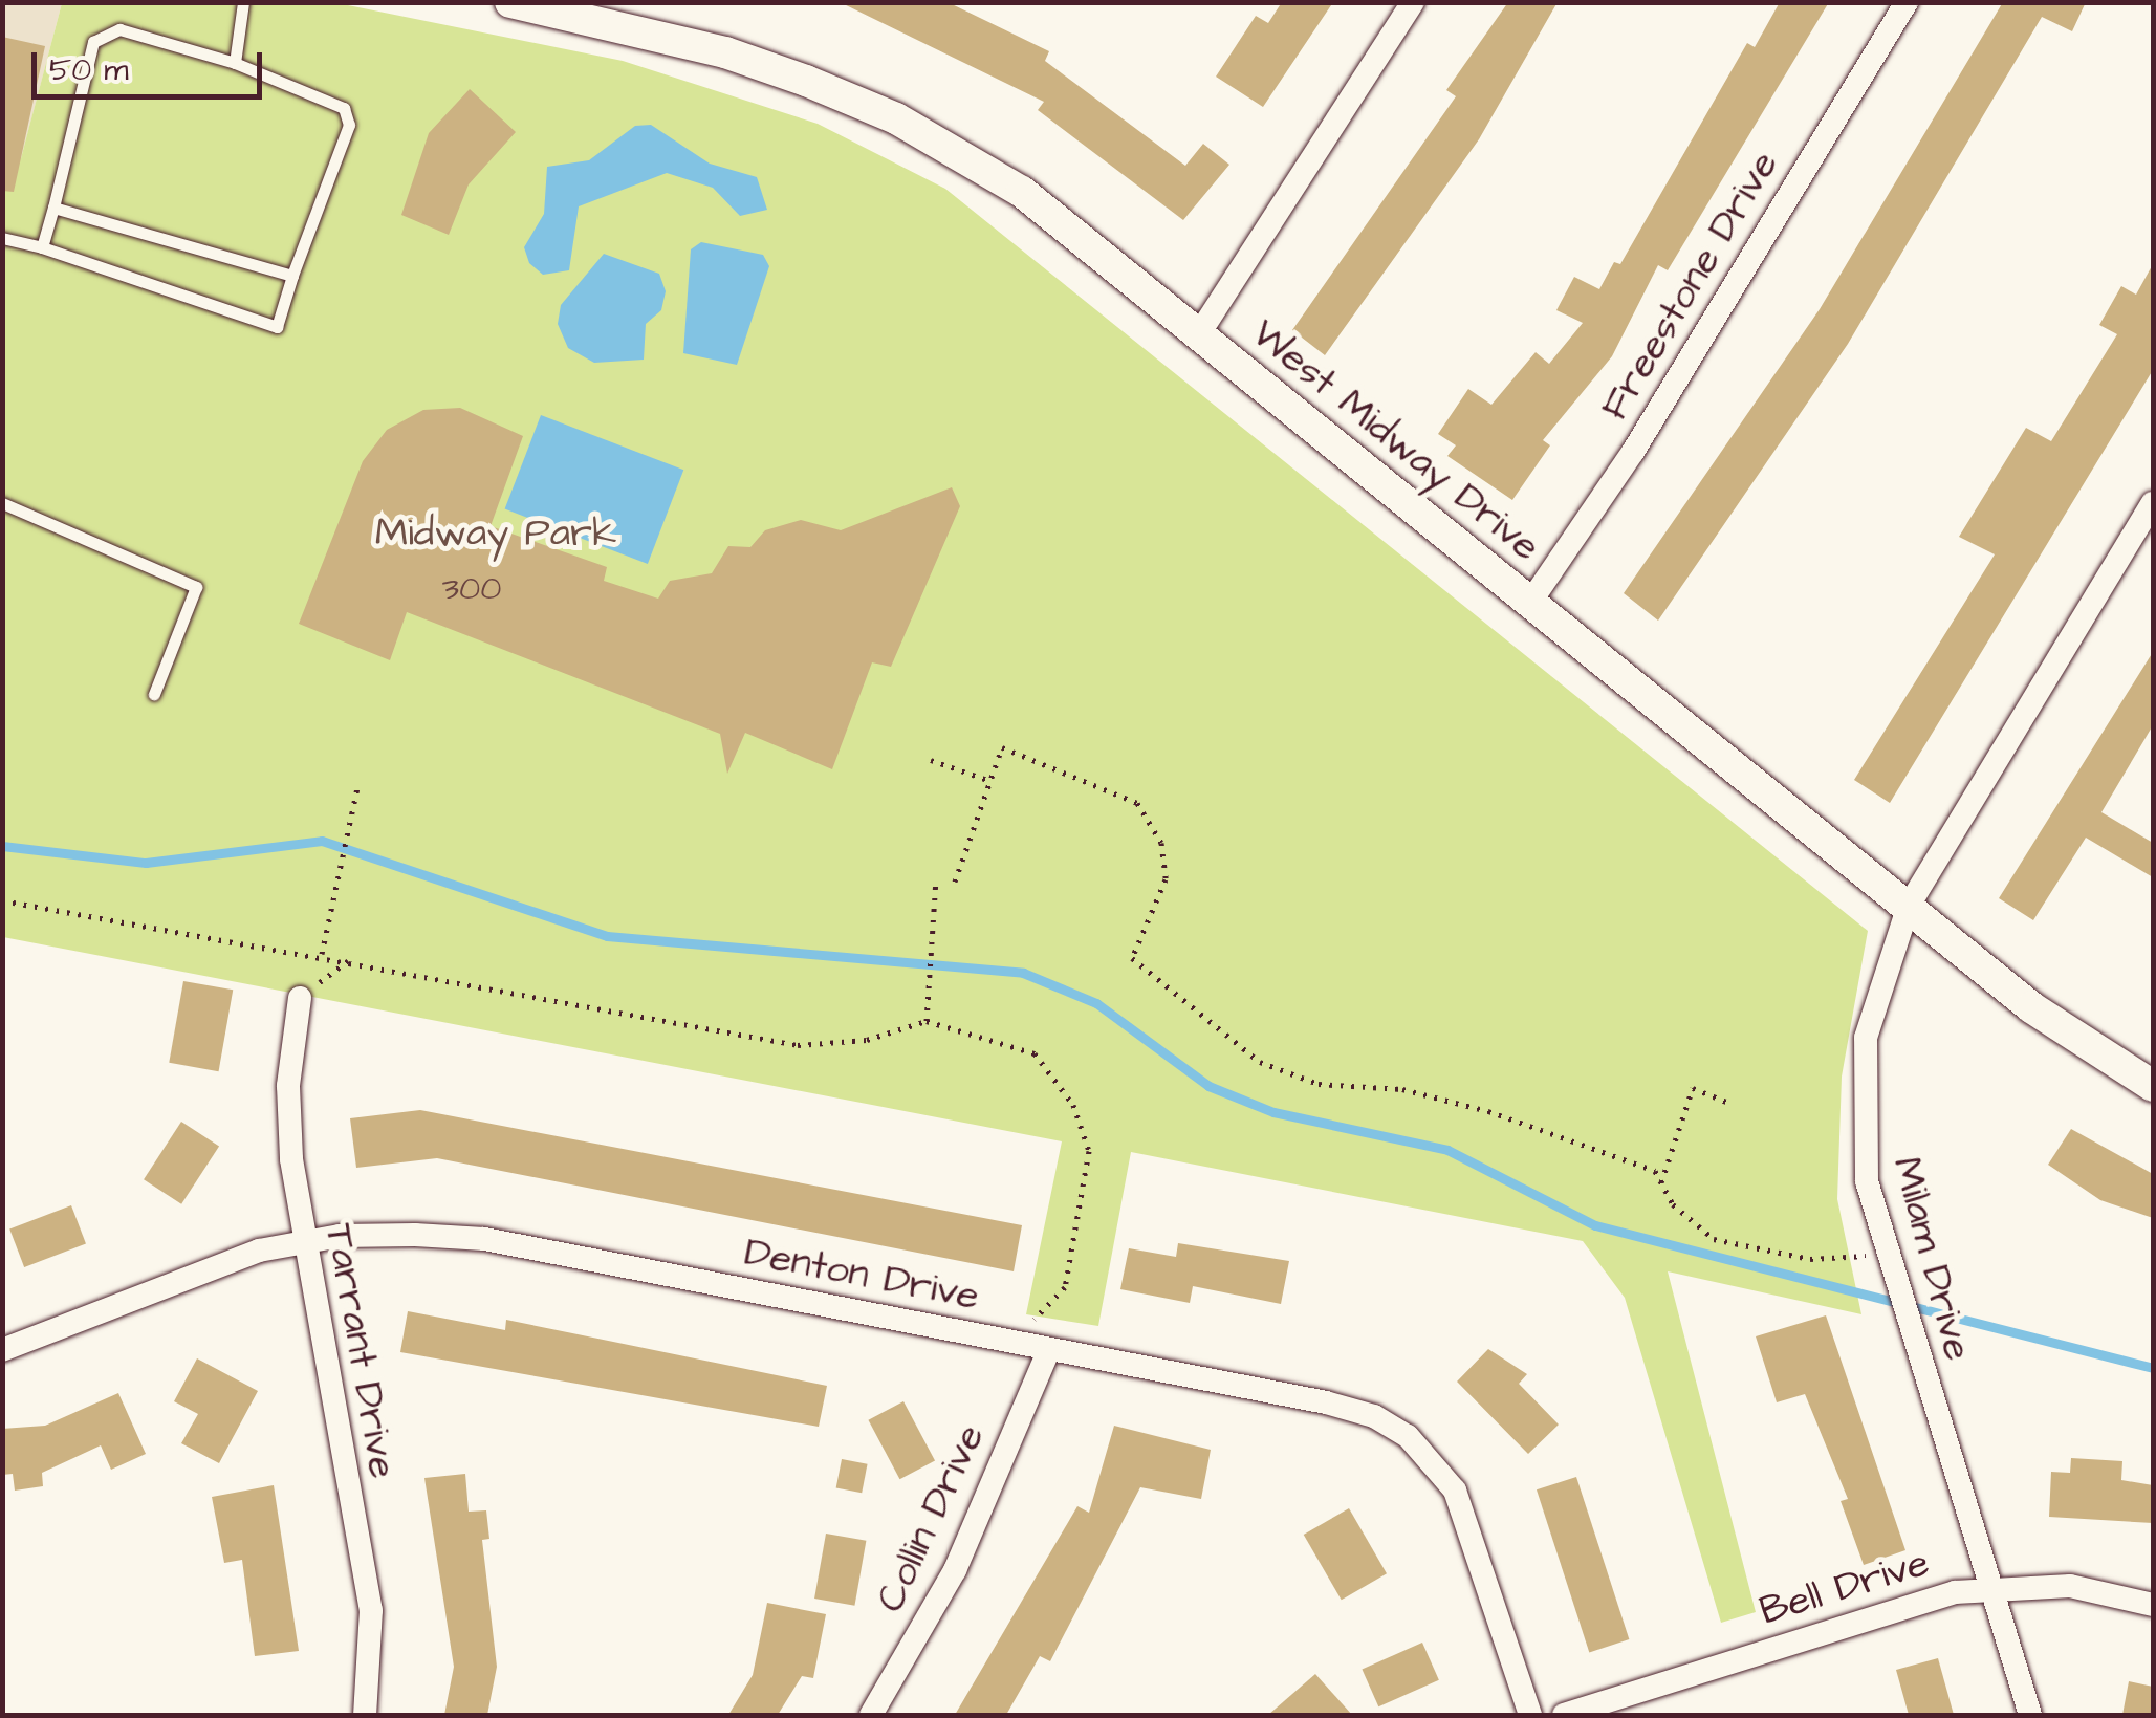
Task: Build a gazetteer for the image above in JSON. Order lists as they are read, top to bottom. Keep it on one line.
{"streets":{"street":["Freestone Drive","West Midway Drive","Milam Drive","Denton Drive","Tarrant Drive","Collin Drive","Bell Drive"]},"crossings":[["Freestone Drive","West Midway Drive"],["West Midway Drive","Milam Drive"],["Milam Drive","Bell Drive"],["Denton Drive","Tarrant Drive"],["Denton Drive","Collin Drive"]],"parks":["Midway Park"],"house_numbers":["300"],"scale_bar":"50 m"}
